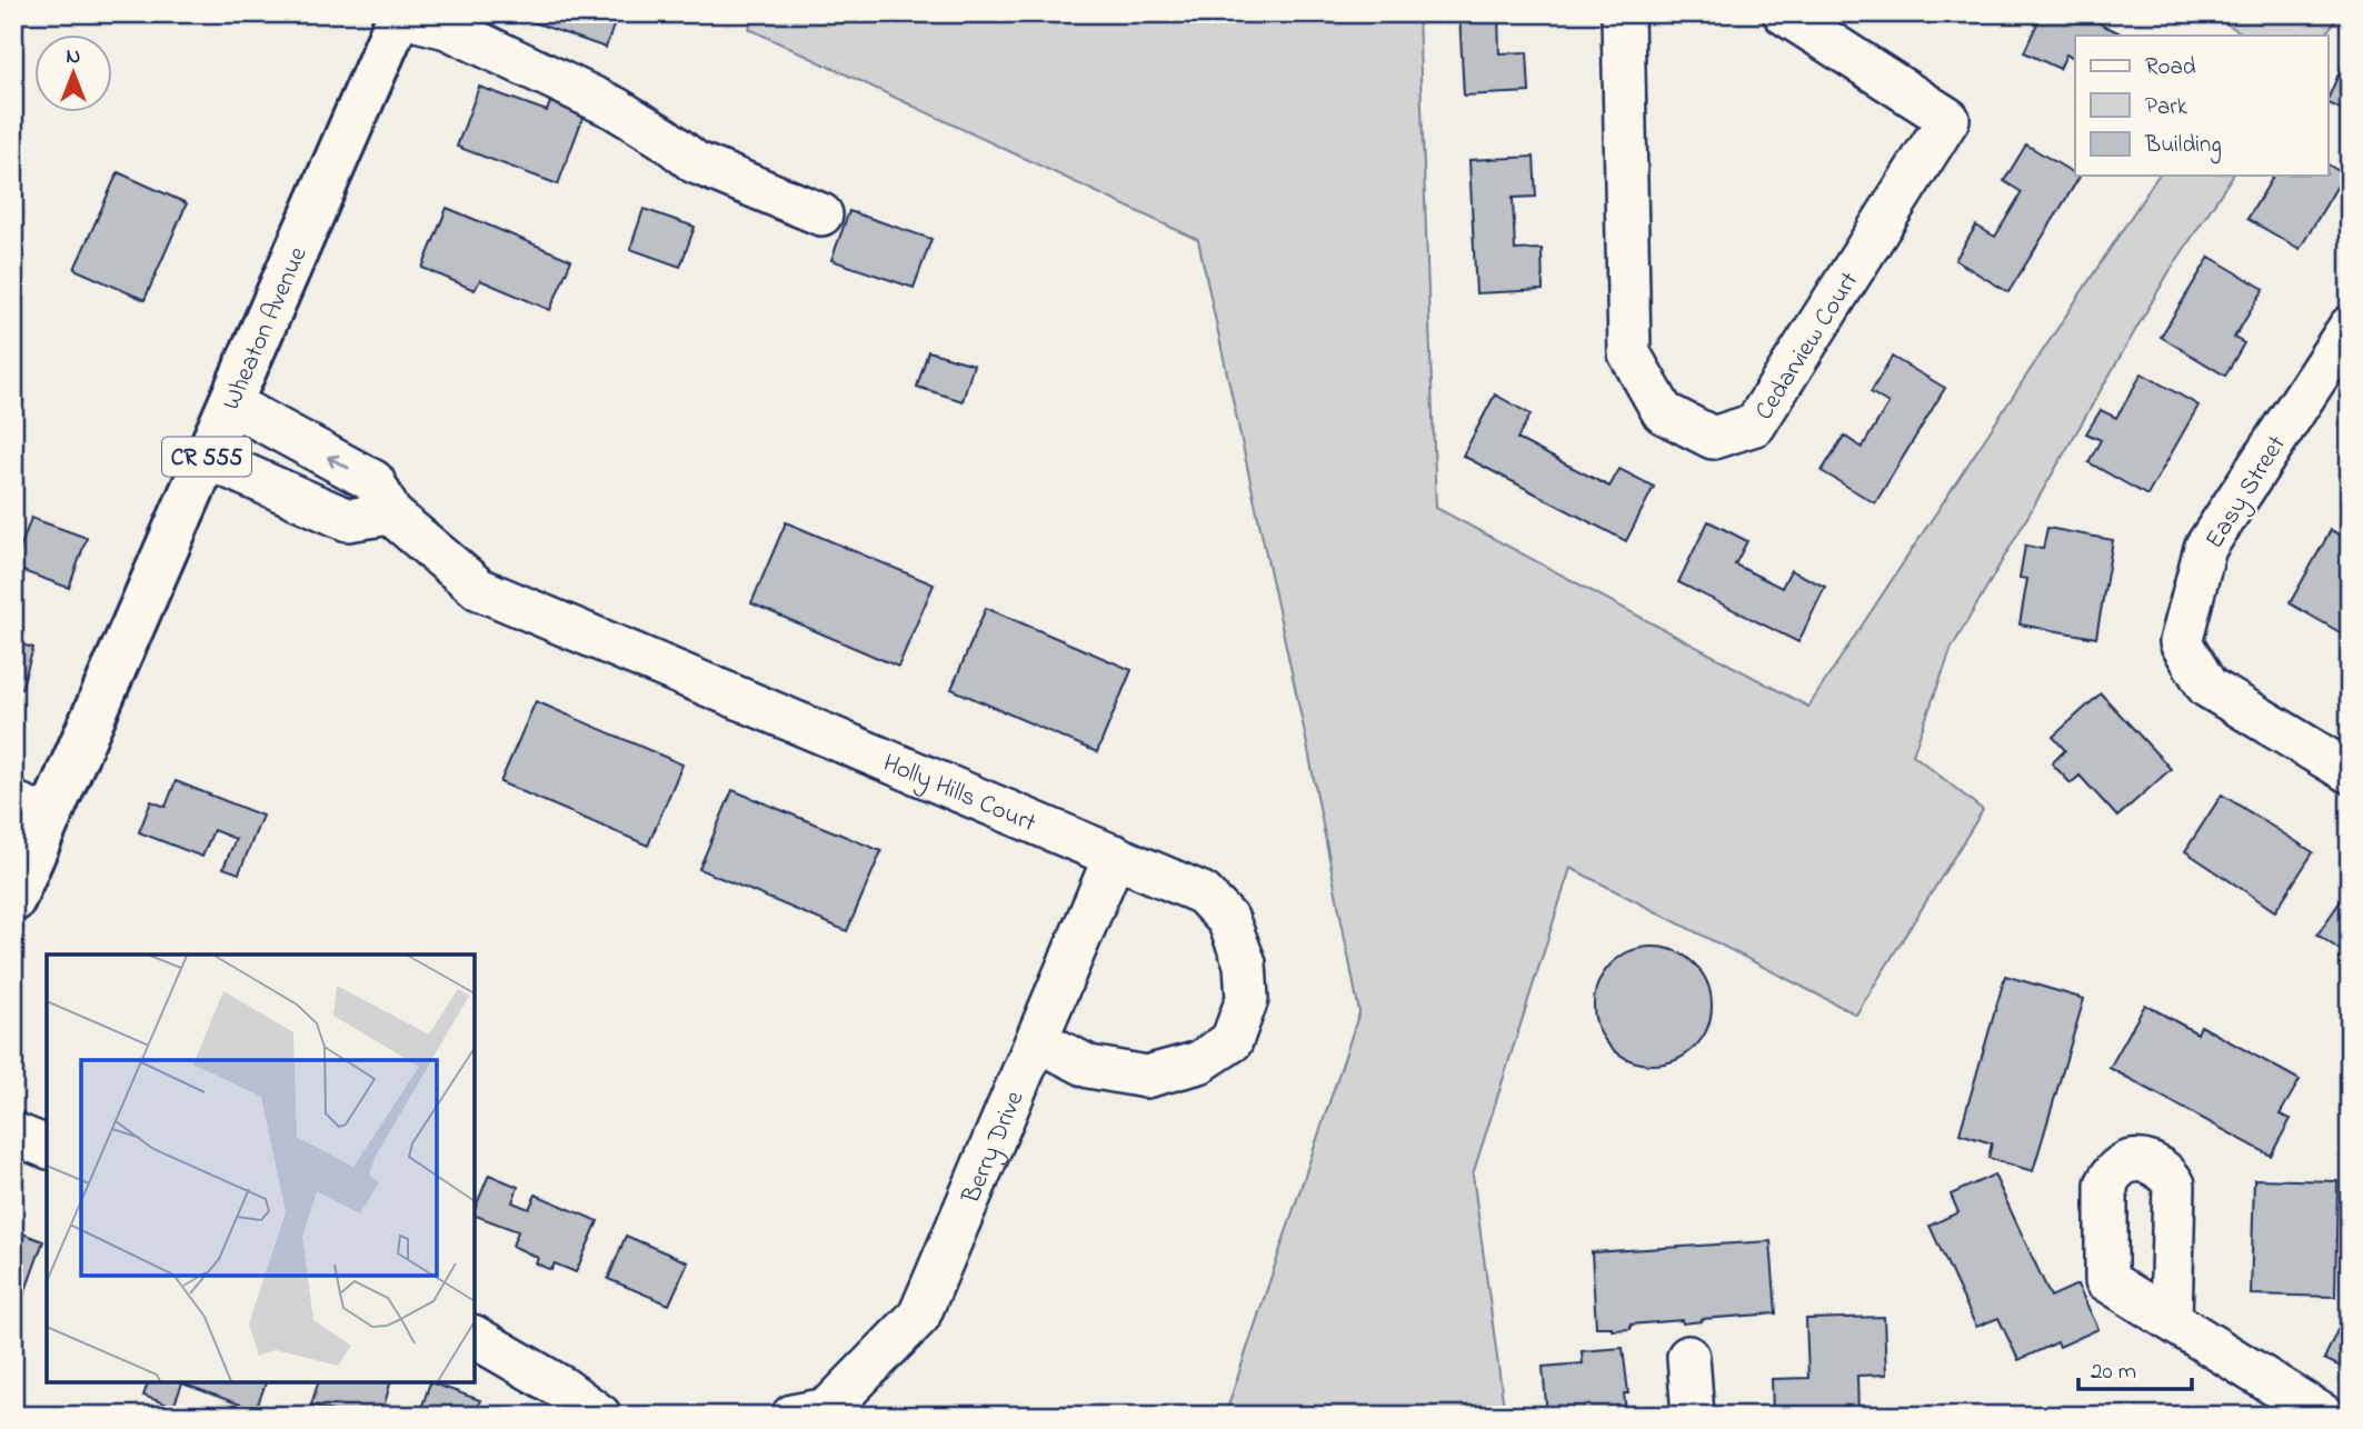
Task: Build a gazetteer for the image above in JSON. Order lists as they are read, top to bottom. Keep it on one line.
{"streets":{"main road":["Wheaton Avenue","CR 555"],"street":["Cedarview Court","Easy Street","Holly Hills Court","Berry Drive"]},"crossings":[["Wheaton Avenue","Holly Hills Court"],["Holly Hills Court","Berry Drive"]],"legend":["Road","Park","Building"],"scale_bar":"20 m","north":"top"}
